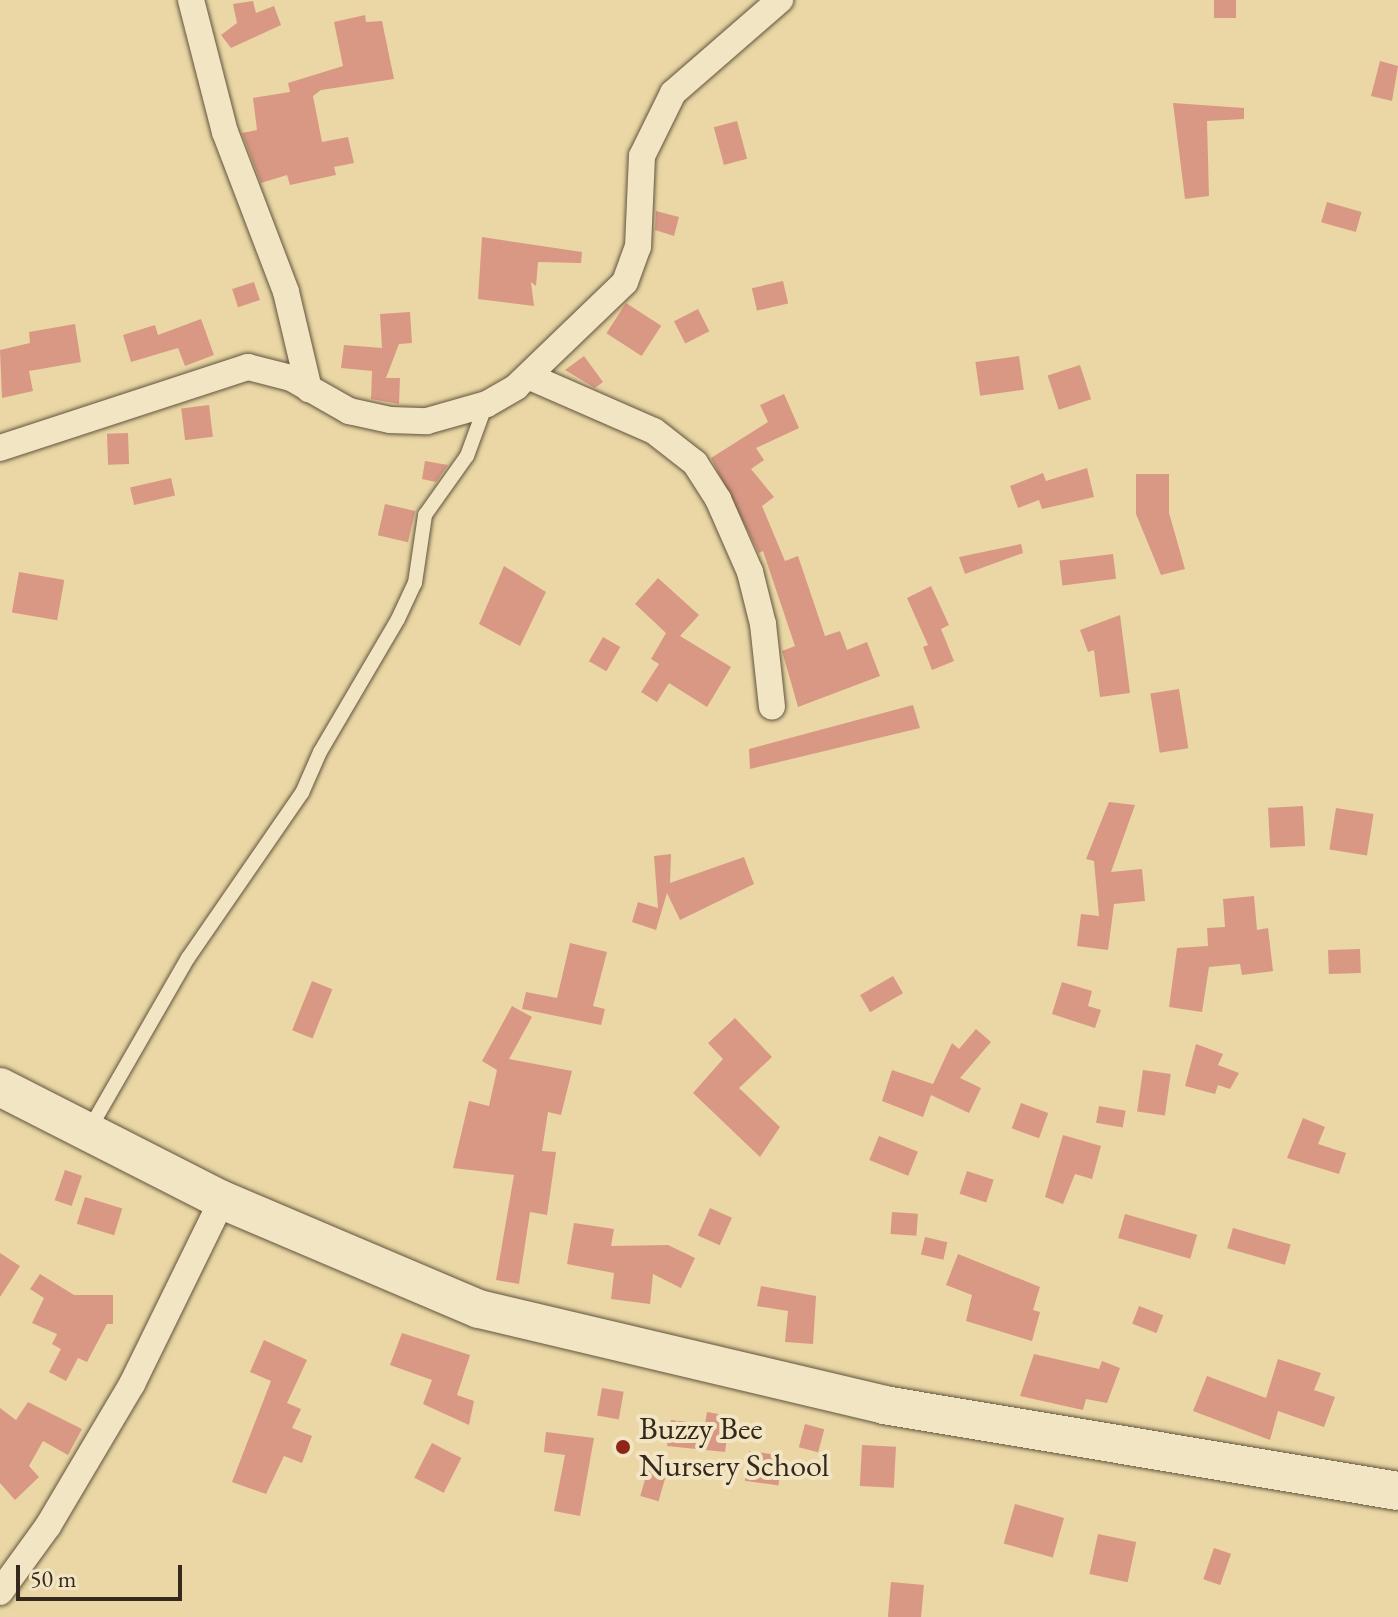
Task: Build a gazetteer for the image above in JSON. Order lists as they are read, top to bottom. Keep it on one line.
{"places":["Buzzy Bee Nursery School"],"scale_bar":"50 m"}
